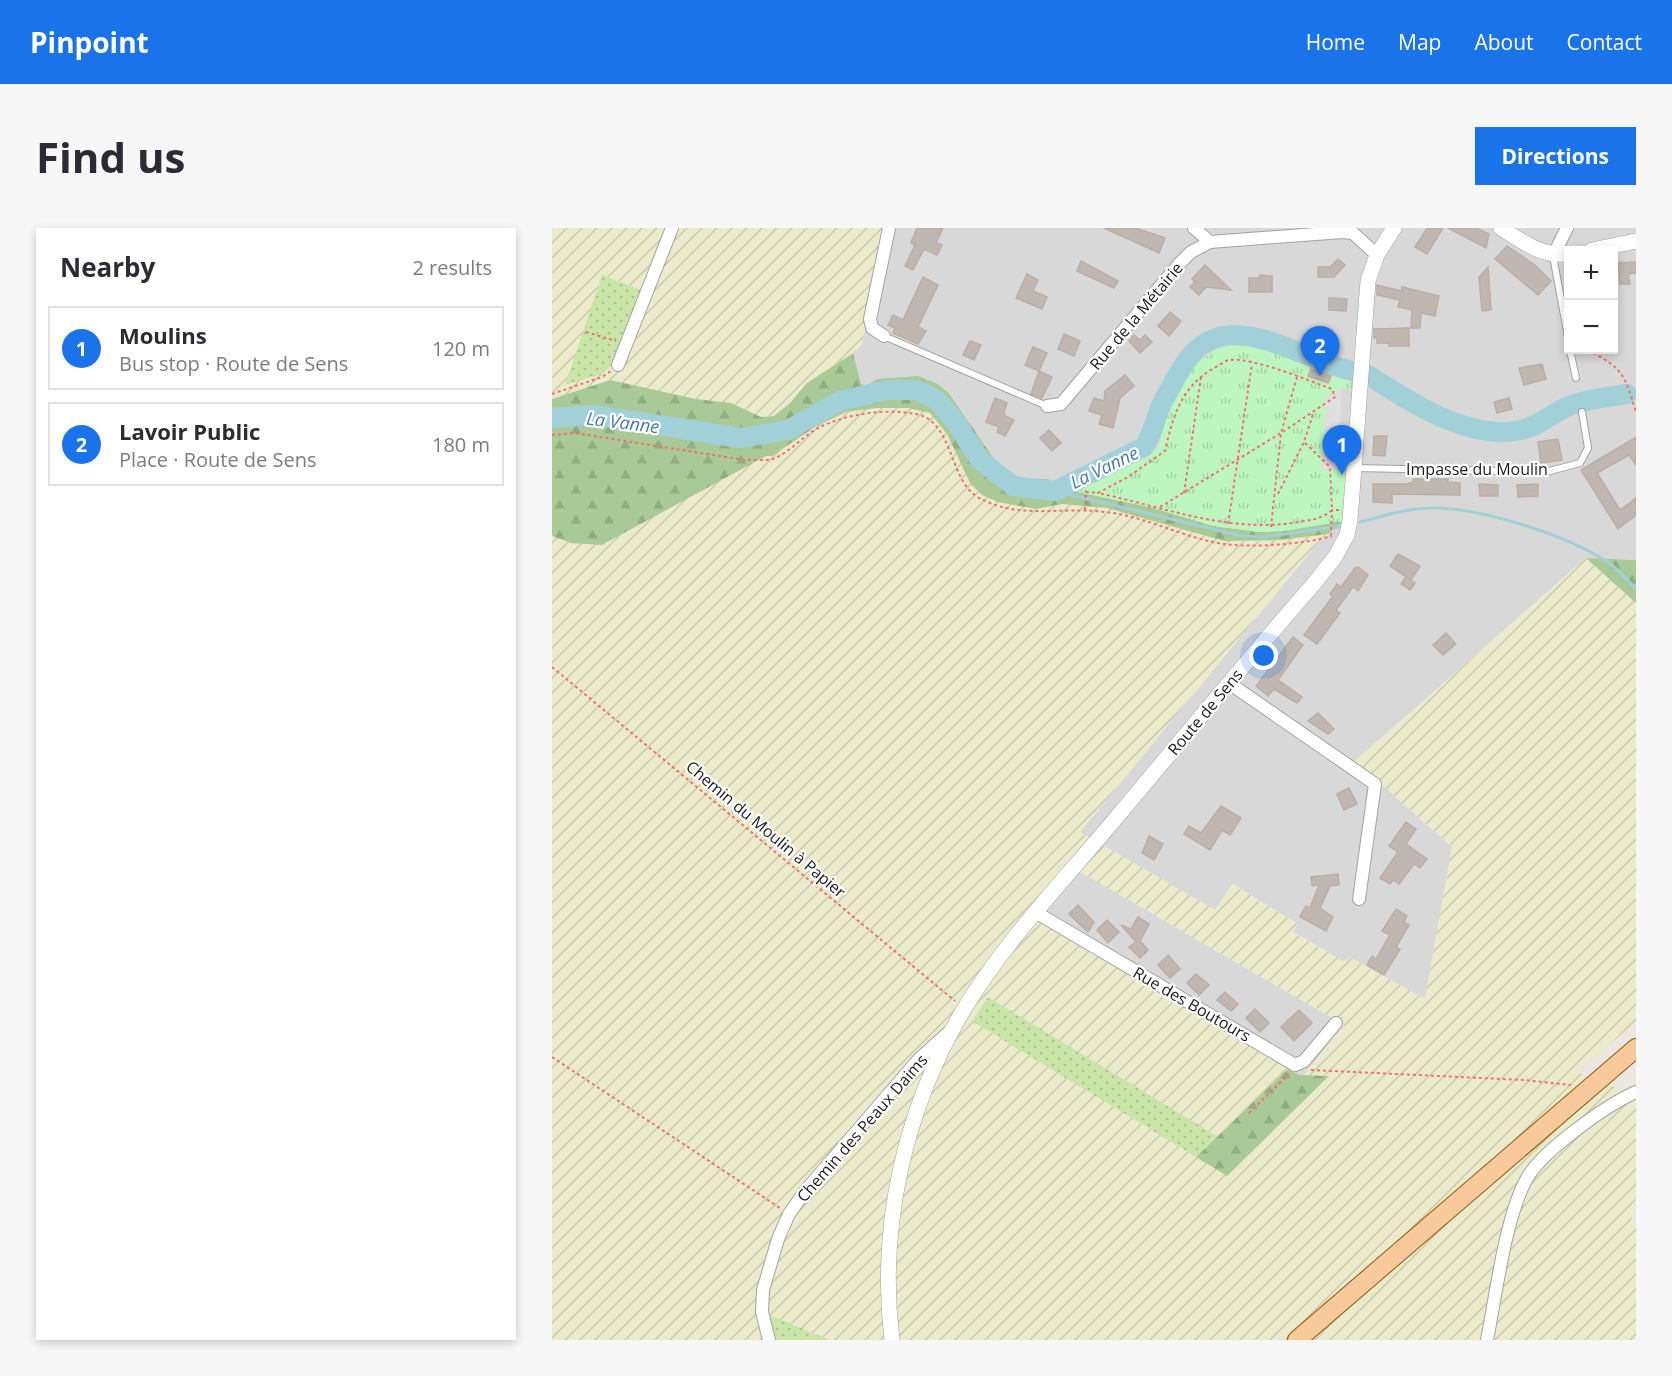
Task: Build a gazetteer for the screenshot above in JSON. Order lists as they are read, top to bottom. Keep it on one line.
{"streets":{"street":["Rue de la Métairie","Route de Sens","Rue des Boutours","Chemin des Peaux Daims"],"lane":["Impasse du Moulin"],"path":["Chemin du Moulin à Papier"]},"crossings":[["Impasse du Moulin","Route de Sens"],["Route de Sens","Chemin du Moulin à Papier"],["Route de Sens","Rue des Boutours"],["Route de Sens","Chemin des Peaux Daims"],["Chemin du Moulin à Papier","Chemin des Peaux Daims"]],"water":["La Vanne"],"page":{"header":"Pinpoint","nav":["Home","Map","About","Contact"],"buttons":"Directions","title":"Find us","heading":["Nearby","2 results"],"map_buttons":["+","−"],"list":[{"mark":"1","name":"Moulins","note":"Bus stop · Route de Sens","value":"120 m"},{"mark":"2","name":"Lavoir Public","note":"Place · Route de Sens","value":"180 m"}],"pins":["2","1"]}}
